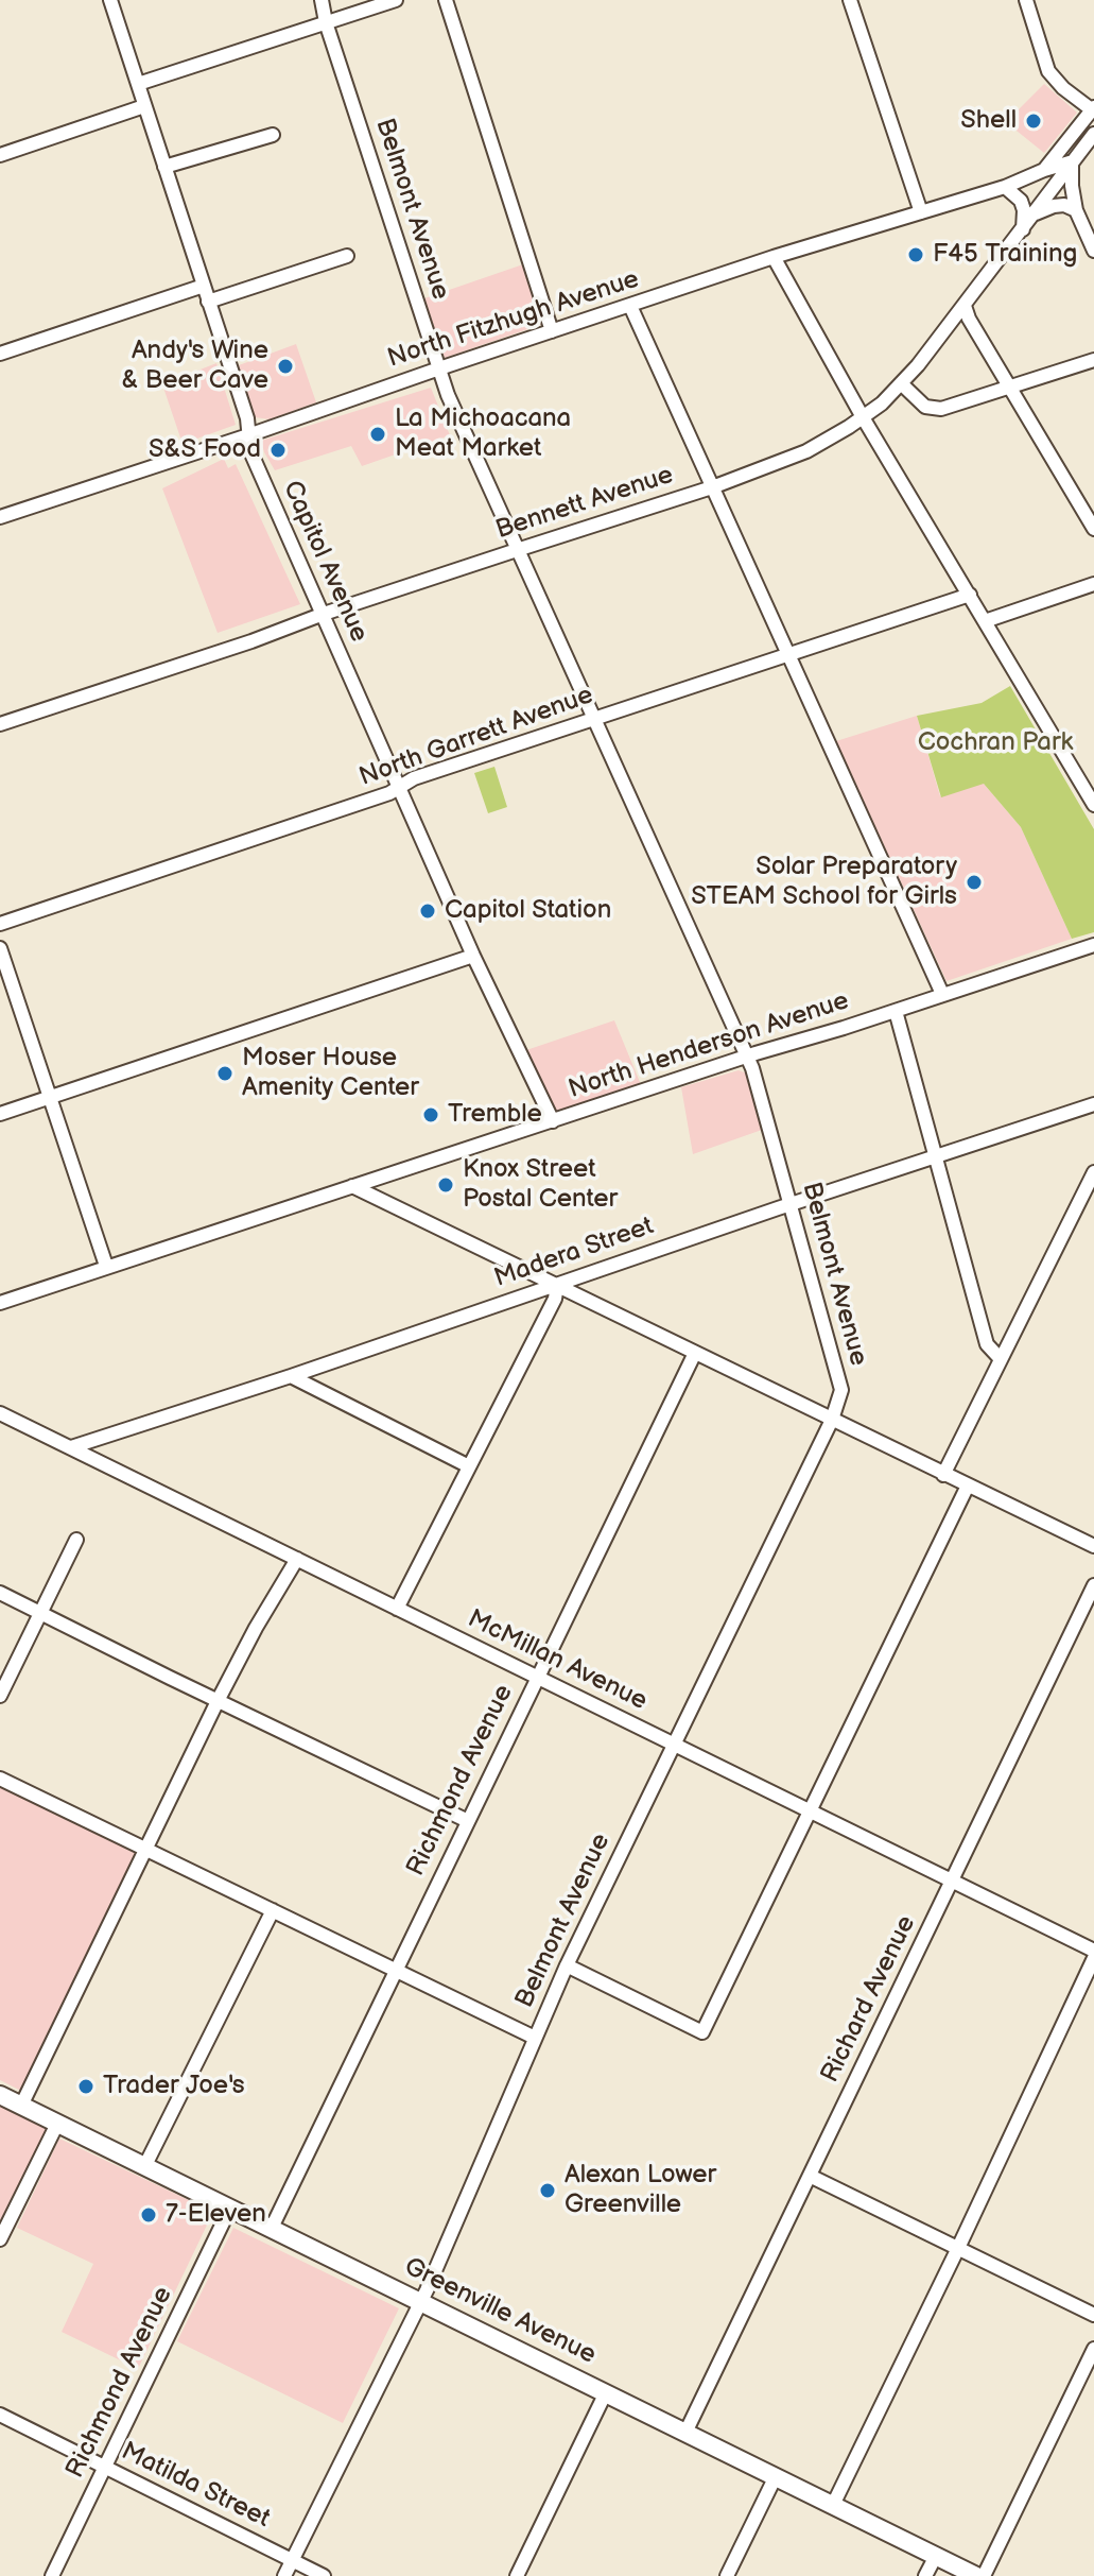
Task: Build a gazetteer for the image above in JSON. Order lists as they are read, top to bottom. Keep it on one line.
{"streets":{"main road":["Greenville Avenue"],"street":["Belmont Avenue","North Fitzhugh Avenue","Bennett Avenue","Capitol Avenue","North Garrett Avenue","North Henderson Avenue","Madera Street","McMillan Avenue","Richmond Avenue","Richard Avenue","Matilda Street"]},"crossings":[["Belmont Avenue","North Fitzhugh Avenue"],["Belmont Avenue","Bennett Avenue"],["Belmont Avenue","North Garrett Avenue"],["Belmont Avenue","North Henderson Avenue"],["Belmont Avenue","Madera Street"],["Belmont Avenue","McMillan Avenue"],["Belmont Avenue","Greenville Avenue"],["Belmont Avenue","Matilda Street"],["North Fitzhugh Avenue","Bennett Avenue"],["North Fitzhugh Avenue","Capitol Avenue"],["Bennett Avenue","Capitol Avenue"],["Capitol Avenue","North Garrett Avenue"],["Capitol Avenue","North Henderson Avenue"],["Madera Street","McMillan Avenue"],["McMillan Avenue","Richmond Avenue"],["McMillan Avenue","Richard Avenue"],["Richmond Avenue","Greenville Avenue"],["Richmond Avenue","Matilda Street"],["Richard Avenue","Greenville Avenue"]],"parks":["Cochran Park"],"places":["Shell","F45 Training","Andy's Wine & Beer Cave","La Michoacana Meat Market","S&S Food","Solar Preparatory STEAM School for Girls","Capitol Station","Moser House Amenity Center","Tremble","Knox Street Postal Center","Trader Joe's","Alexan Lower Greenville","7-Eleven"]}
